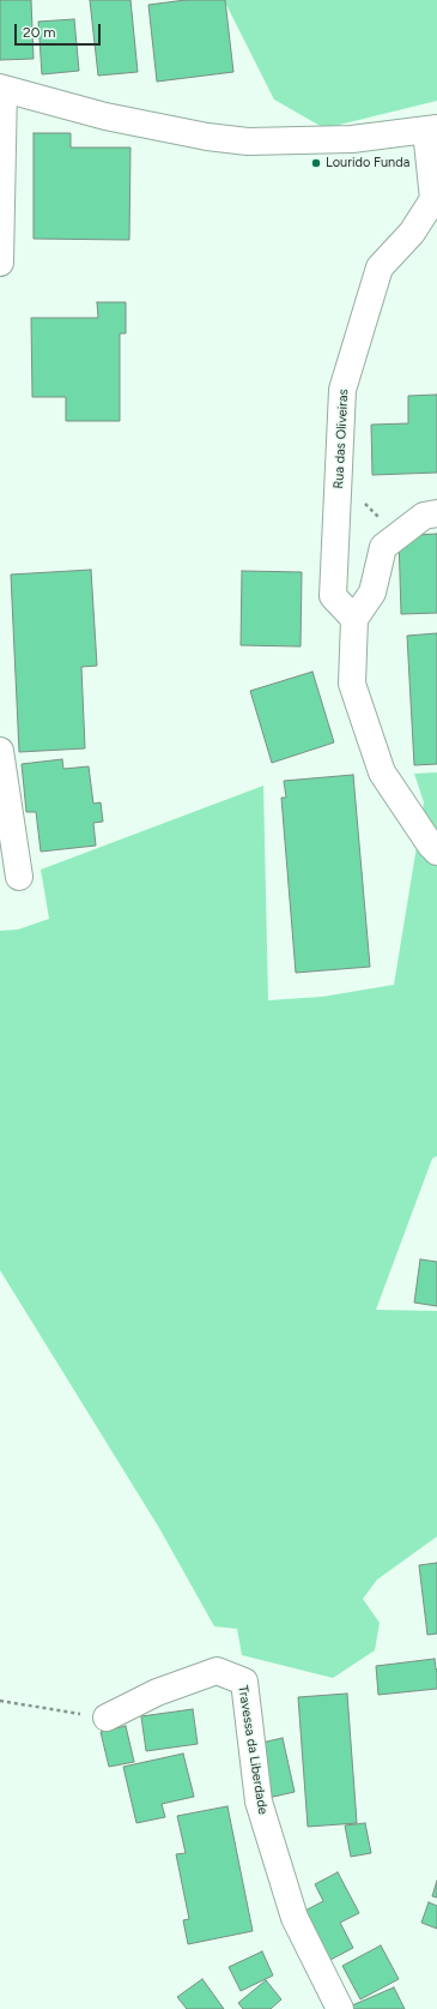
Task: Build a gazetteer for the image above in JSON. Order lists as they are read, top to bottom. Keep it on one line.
{"streets":{"street":["Rua das Oliveiras","Travessa da Liberdade"]},"places":["Lourido Funda"],"scale_bar":"20 m"}
